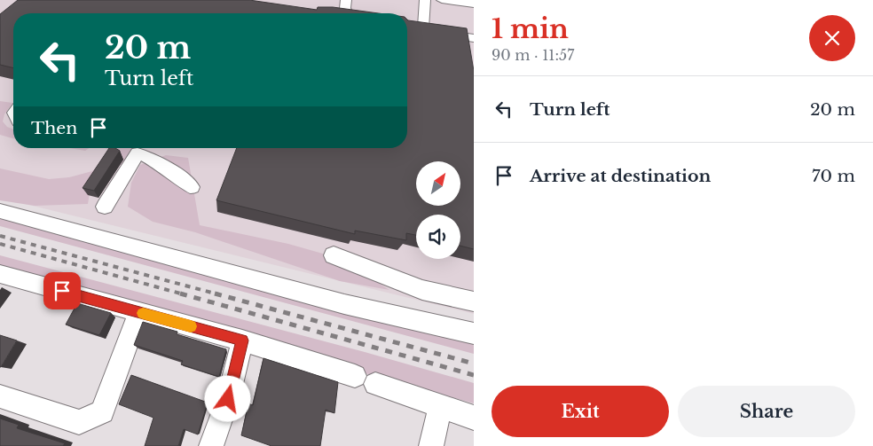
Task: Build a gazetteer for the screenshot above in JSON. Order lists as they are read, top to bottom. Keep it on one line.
{"north":"top right","page":{"heading":["1 min","90 m · 11:57"],"turn":["20 m","Turn left"],"list":[{"name":"Turn left","value":"20 m"},{"name":"Arrive at destination","value":"70 m"}],"then":"Then","buttons":["Exit","Share"]}}
